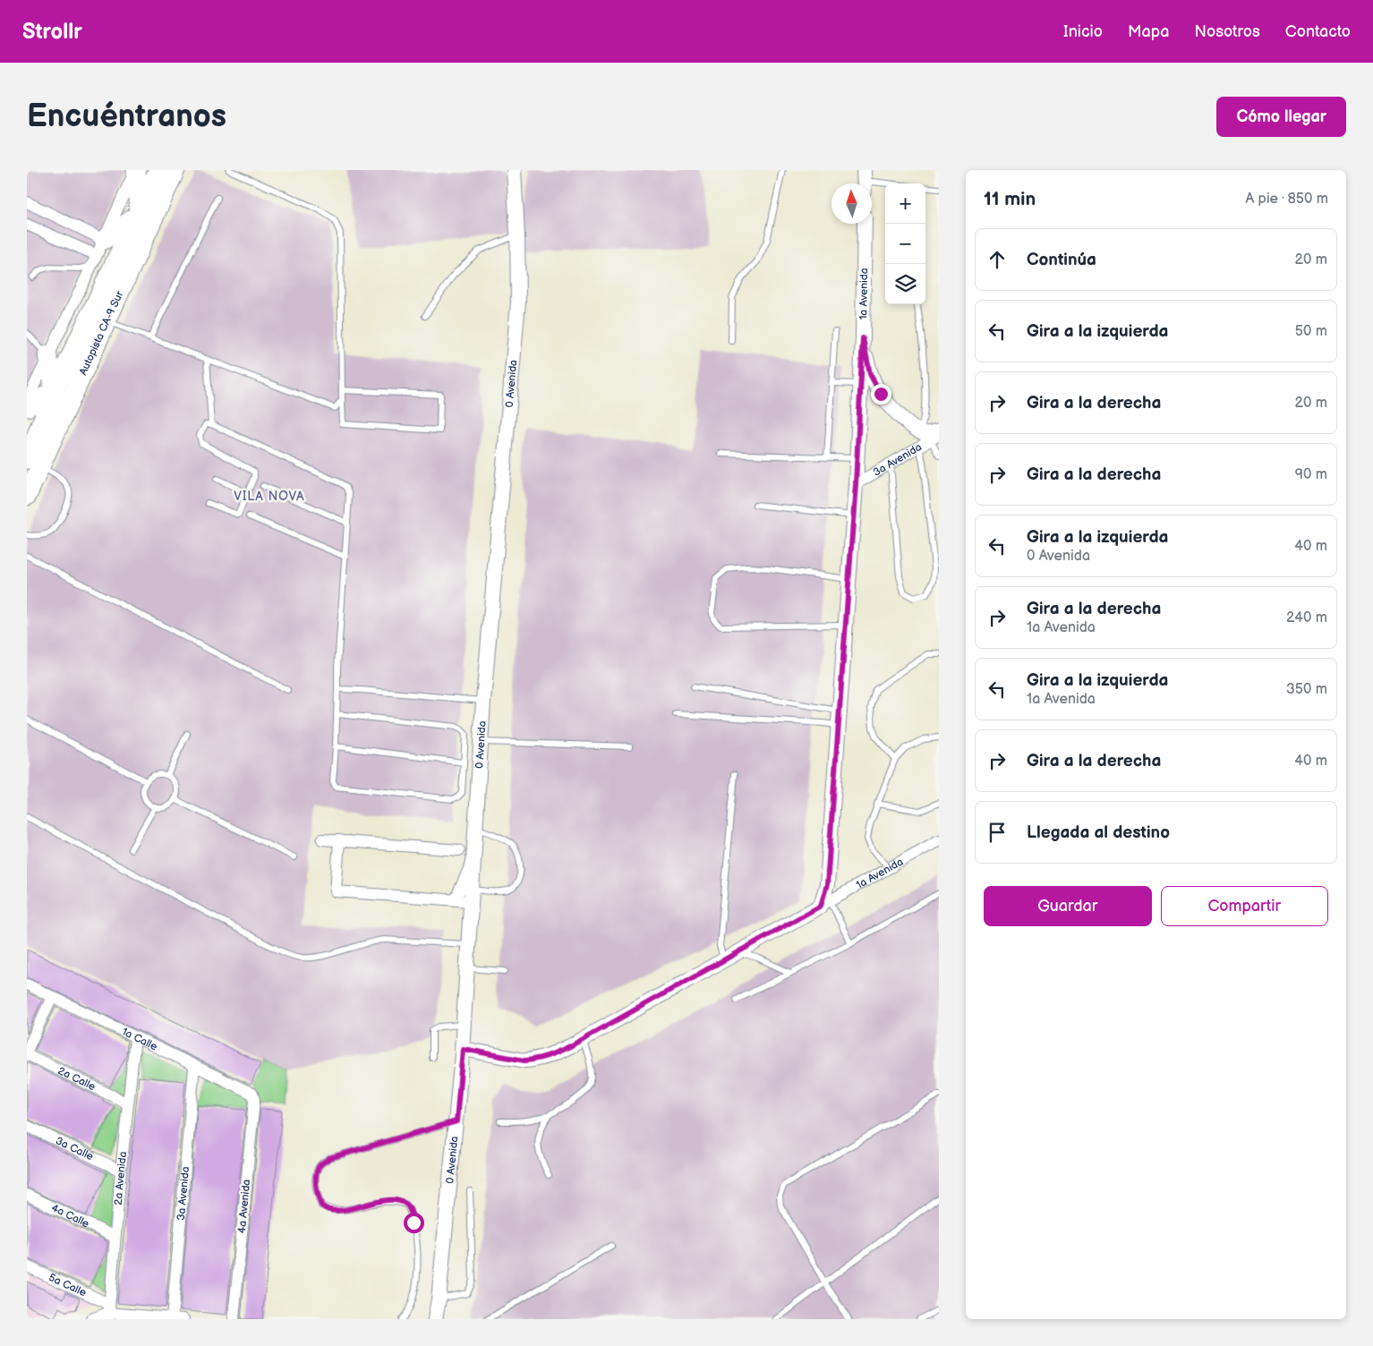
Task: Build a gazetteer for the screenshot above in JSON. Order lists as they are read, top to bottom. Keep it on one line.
{"streets":{"highway":["Autopista CA-9 Sur"],"street":["1a Avenida","0 Avenida","3a Avenida","1a Calle","2a Calle","3a Calle","2a Avenida","4a Avenida","4a Calle","5a Calle"]},"crossings":[["1a Avenida","0 Avenida"],["1a Avenida","3a Avenida"],["3a Avenida","1a Calle"],["1a Calle","2a Avenida"],["1a Calle","4a Avenida"],["2a Calle","2a Avenida"],["3a Calle","2a Avenida"],["2a Avenida","4a Calle"],["2a Avenida","5a Calle"]],"districts":["VILA NOVA"],"north":"top","page":{"header":"Strollr","nav":["Inicio","Mapa","Nosotros","Contacto"],"buttons":["Cómo llegar",["Guardar","Compartir"]],"title":"Encuéntranos","heading":["11 min","A pie · 850 m"],"map_buttons":["+","−"],"list":[["Continúa","20 m"],["Gira a la izquierda","50 m"],["Gira a la derecha","20 m"],["Gira a la derecha","90 m"],["Gira a la izquierda","0 Avenida","40 m"],["Gira a la derecha","1a Avenida","240 m"],["Gira a la izquierda","1a Avenida","350 m"],["Gira a la derecha","40 m"],"Llegada al destino"]}}
